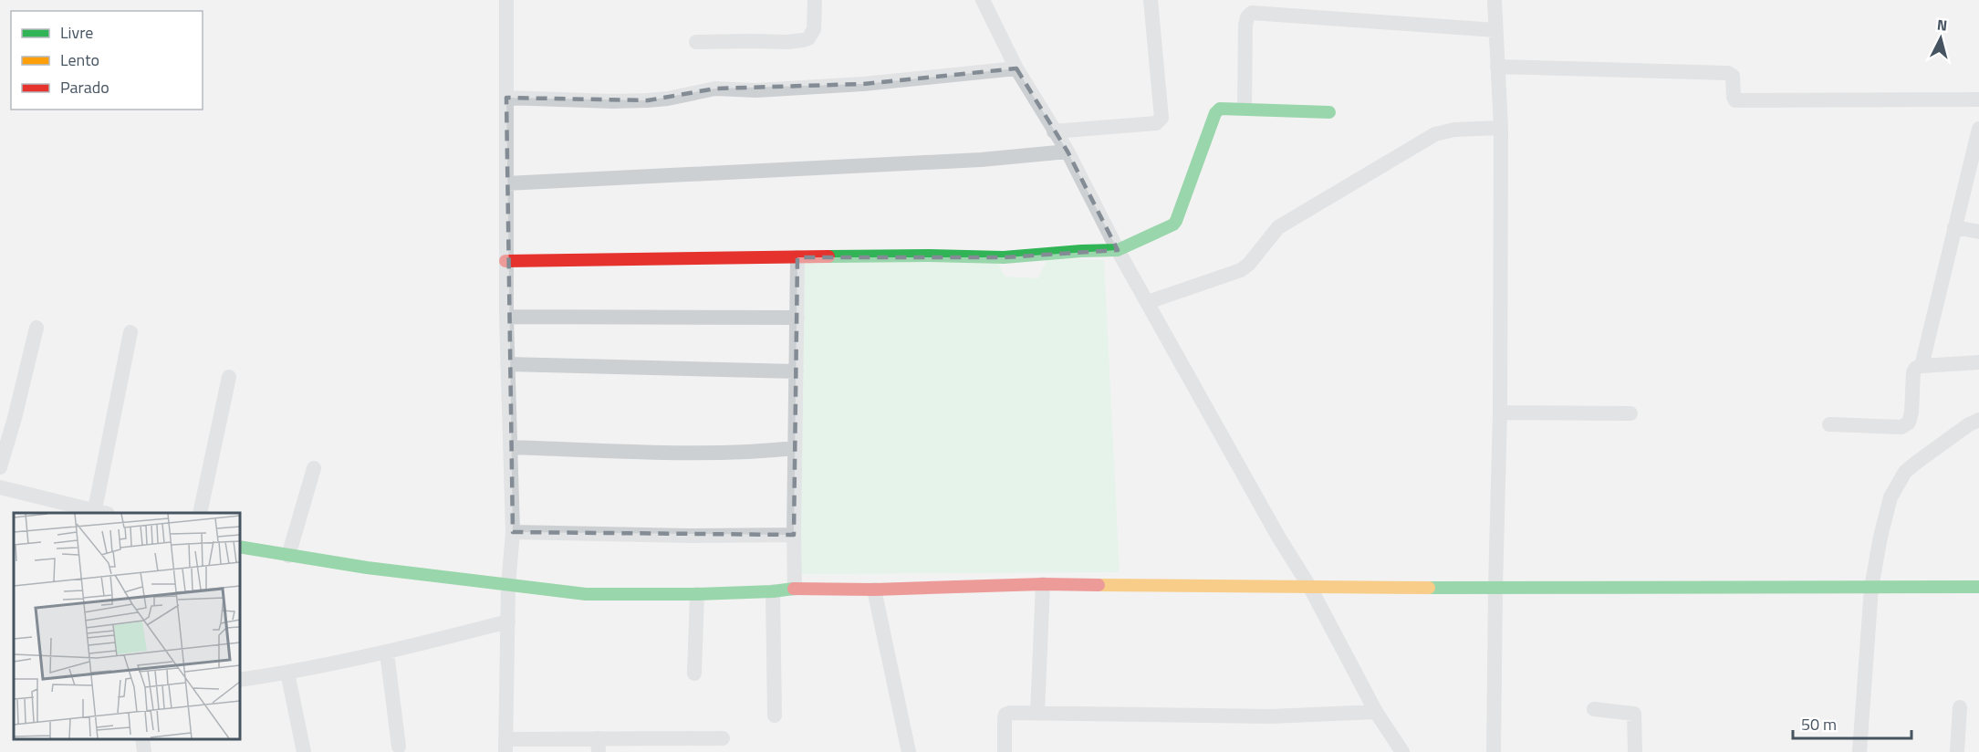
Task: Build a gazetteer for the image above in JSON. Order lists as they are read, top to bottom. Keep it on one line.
{"legend":["Livre","Lento","Parado"],"scale_bar":"50 m","north":"top"}
